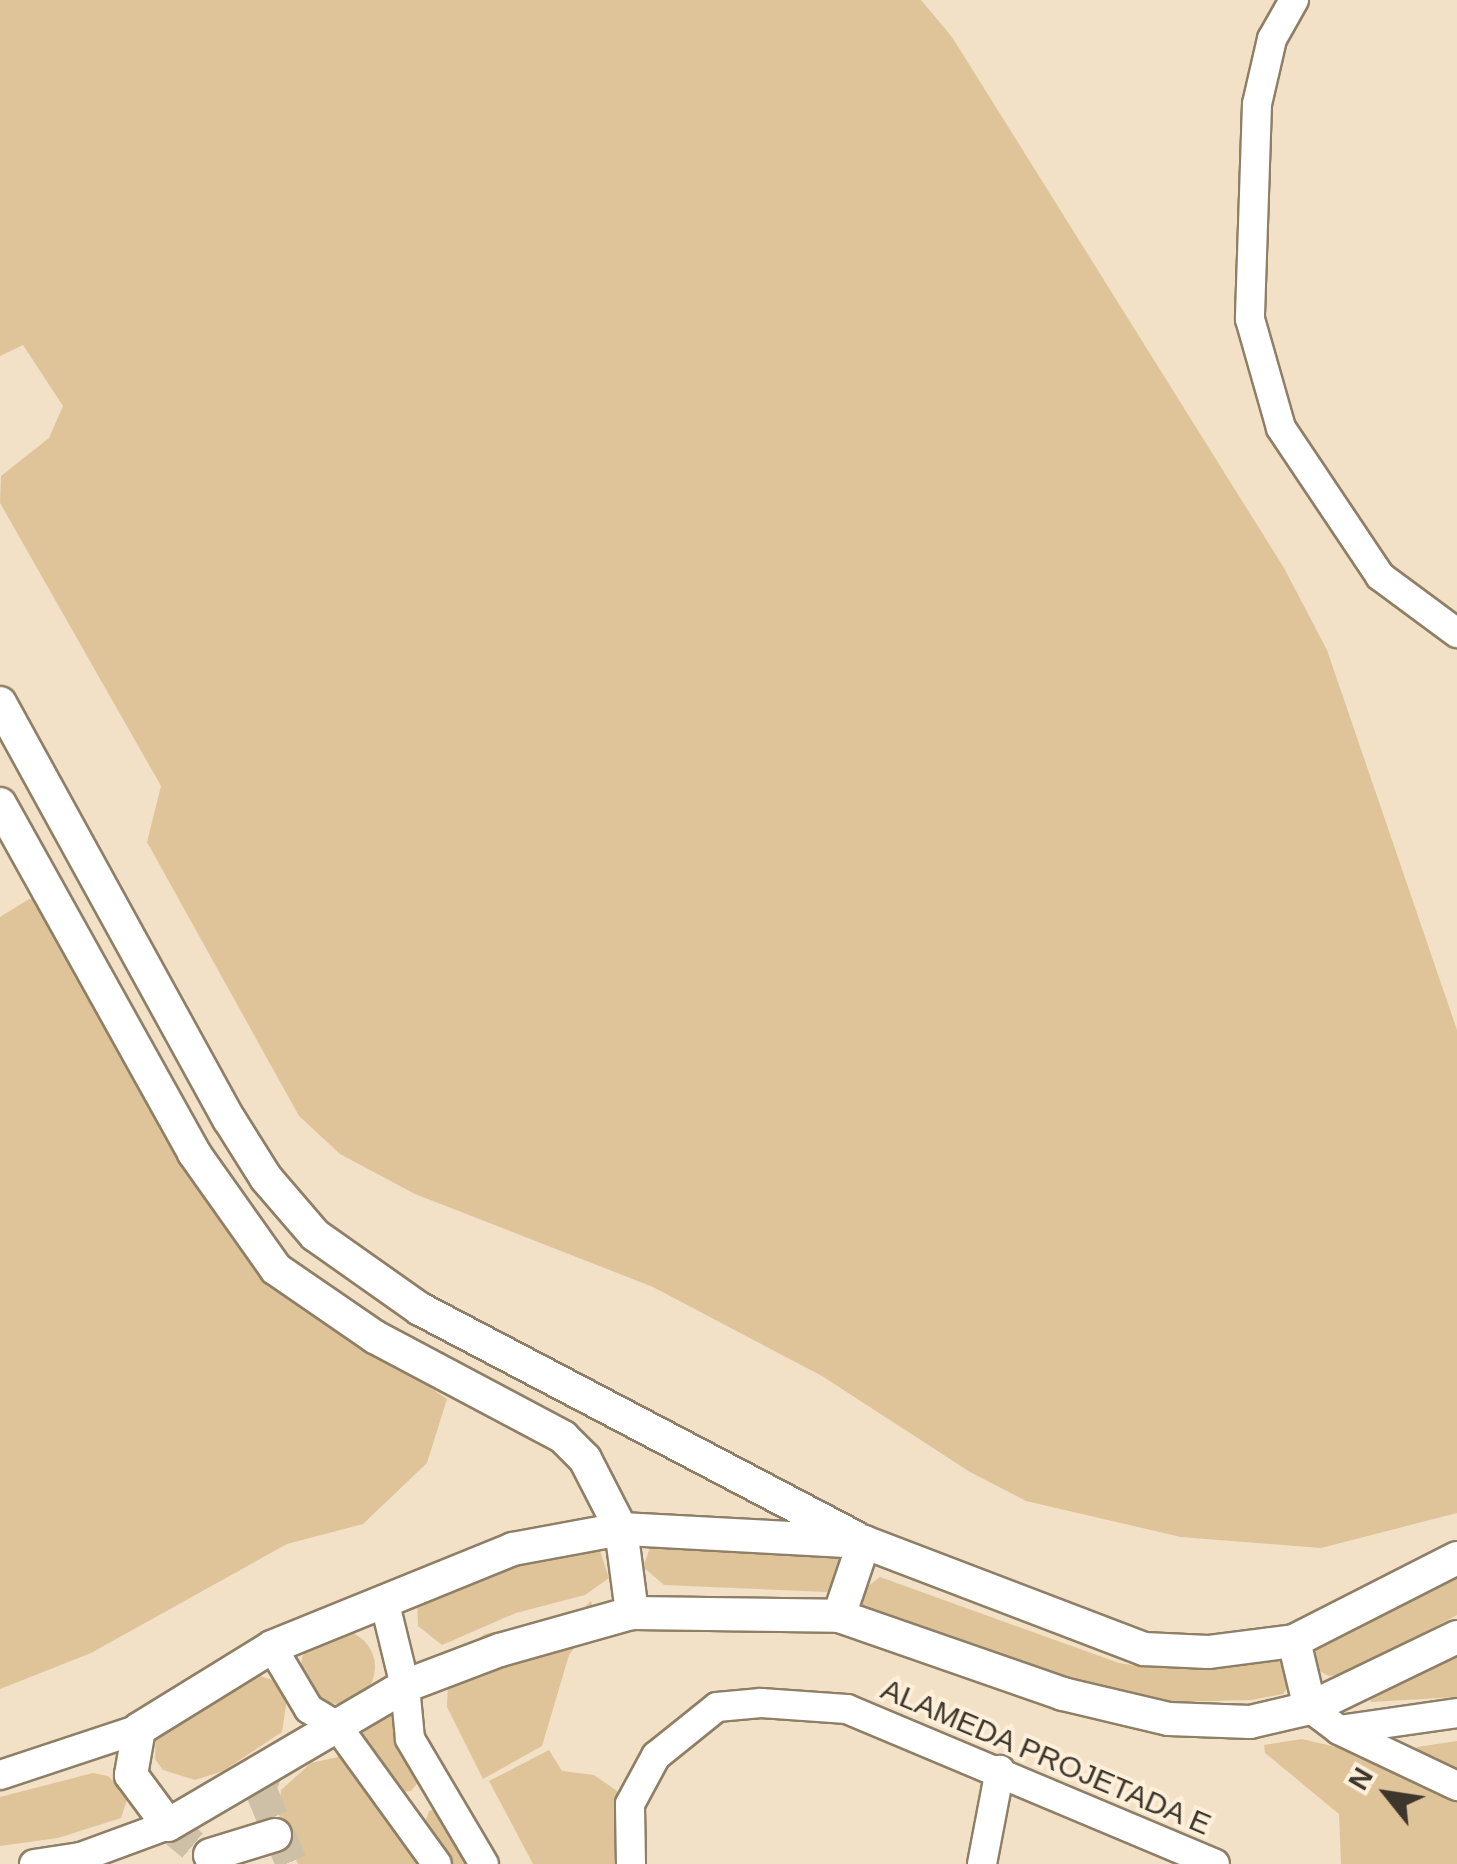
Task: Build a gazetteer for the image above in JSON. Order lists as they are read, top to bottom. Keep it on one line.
{"streets":{"street":["ALAMEDA PROJETADA E"]},"north":"top left"}
